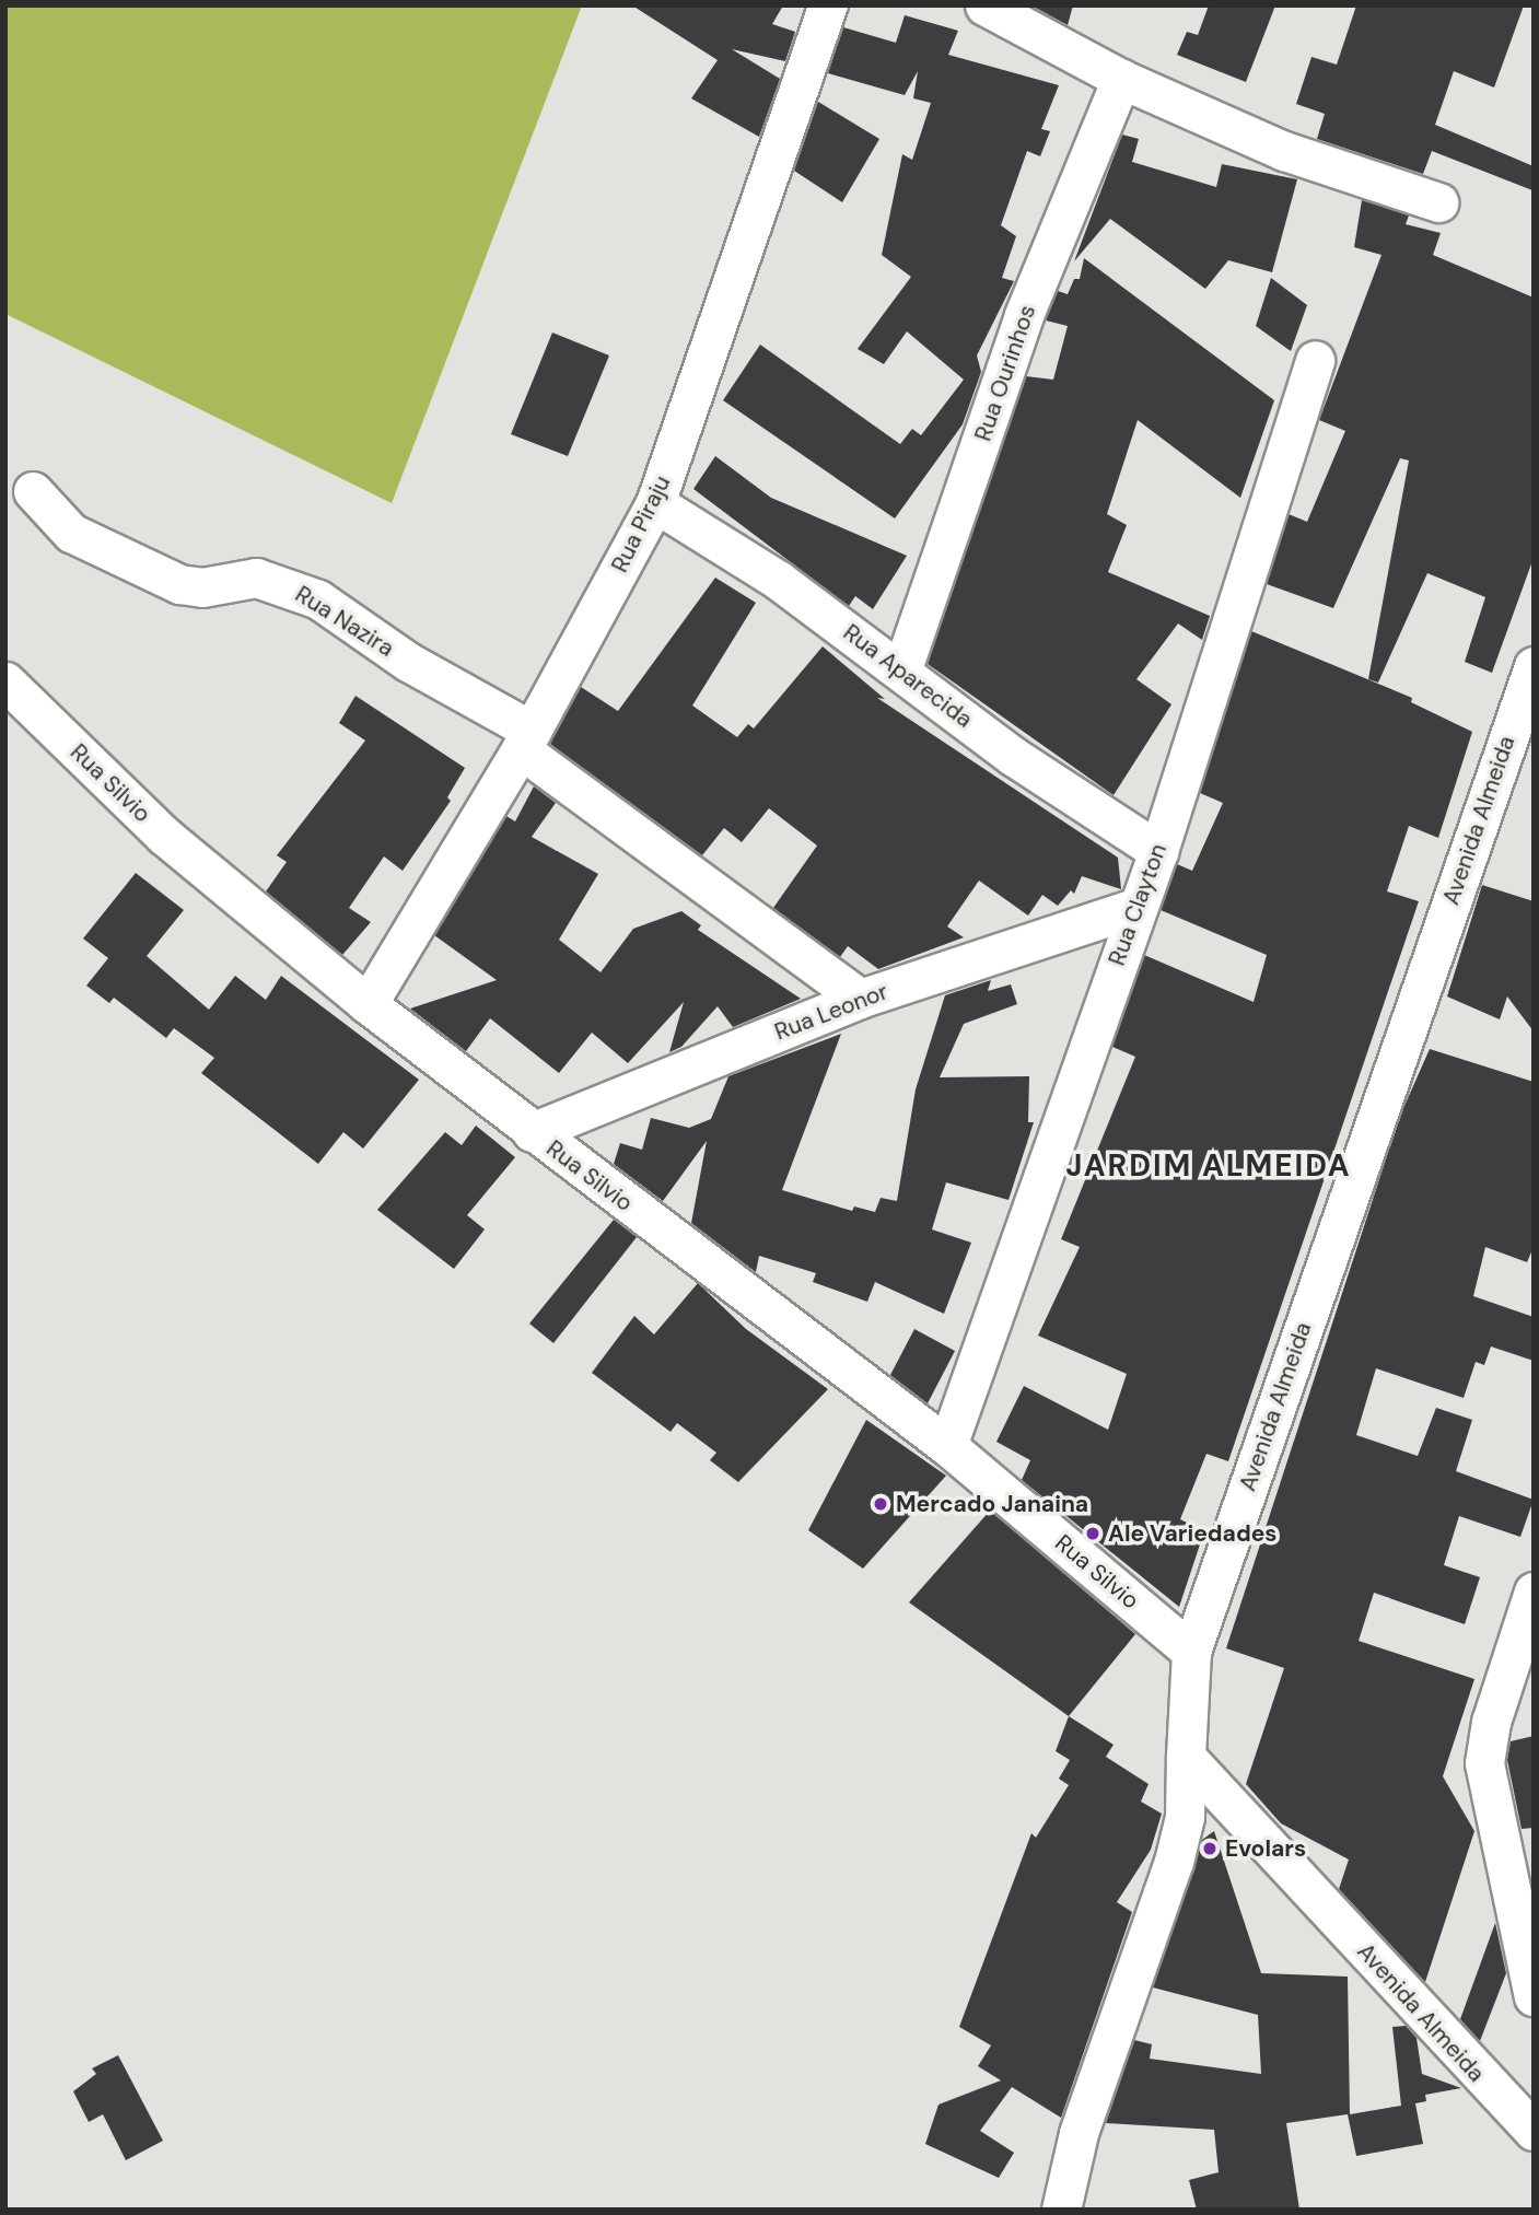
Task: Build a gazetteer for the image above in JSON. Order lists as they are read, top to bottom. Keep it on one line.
{"streets":{"street":["Rua Ourinhos","Rua Piraju","Rua Nazira","Rua Aparecida","Rua Silvio","Avenida Almeida","Rua Clayton","Rua Leonor"]},"crossings":[["Rua Ourinhos","Rua Aparecida"],["Rua Piraju","Rua Nazira"],["Rua Piraju","Rua Aparecida"],["Rua Piraju","Rua Silvio"],["Rua Nazira","Rua Leonor"],["Rua Aparecida","Rua Clayton"],["Rua Silvio","Avenida Almeida"],["Rua Silvio","Rua Clayton"],["Rua Silvio","Rua Leonor"],["Rua Clayton","Rua Leonor"]],"districts":["JARDIM ALMEIDA"],"places":["Mercado Janaina","Ale Variedades","Evolars"]}
